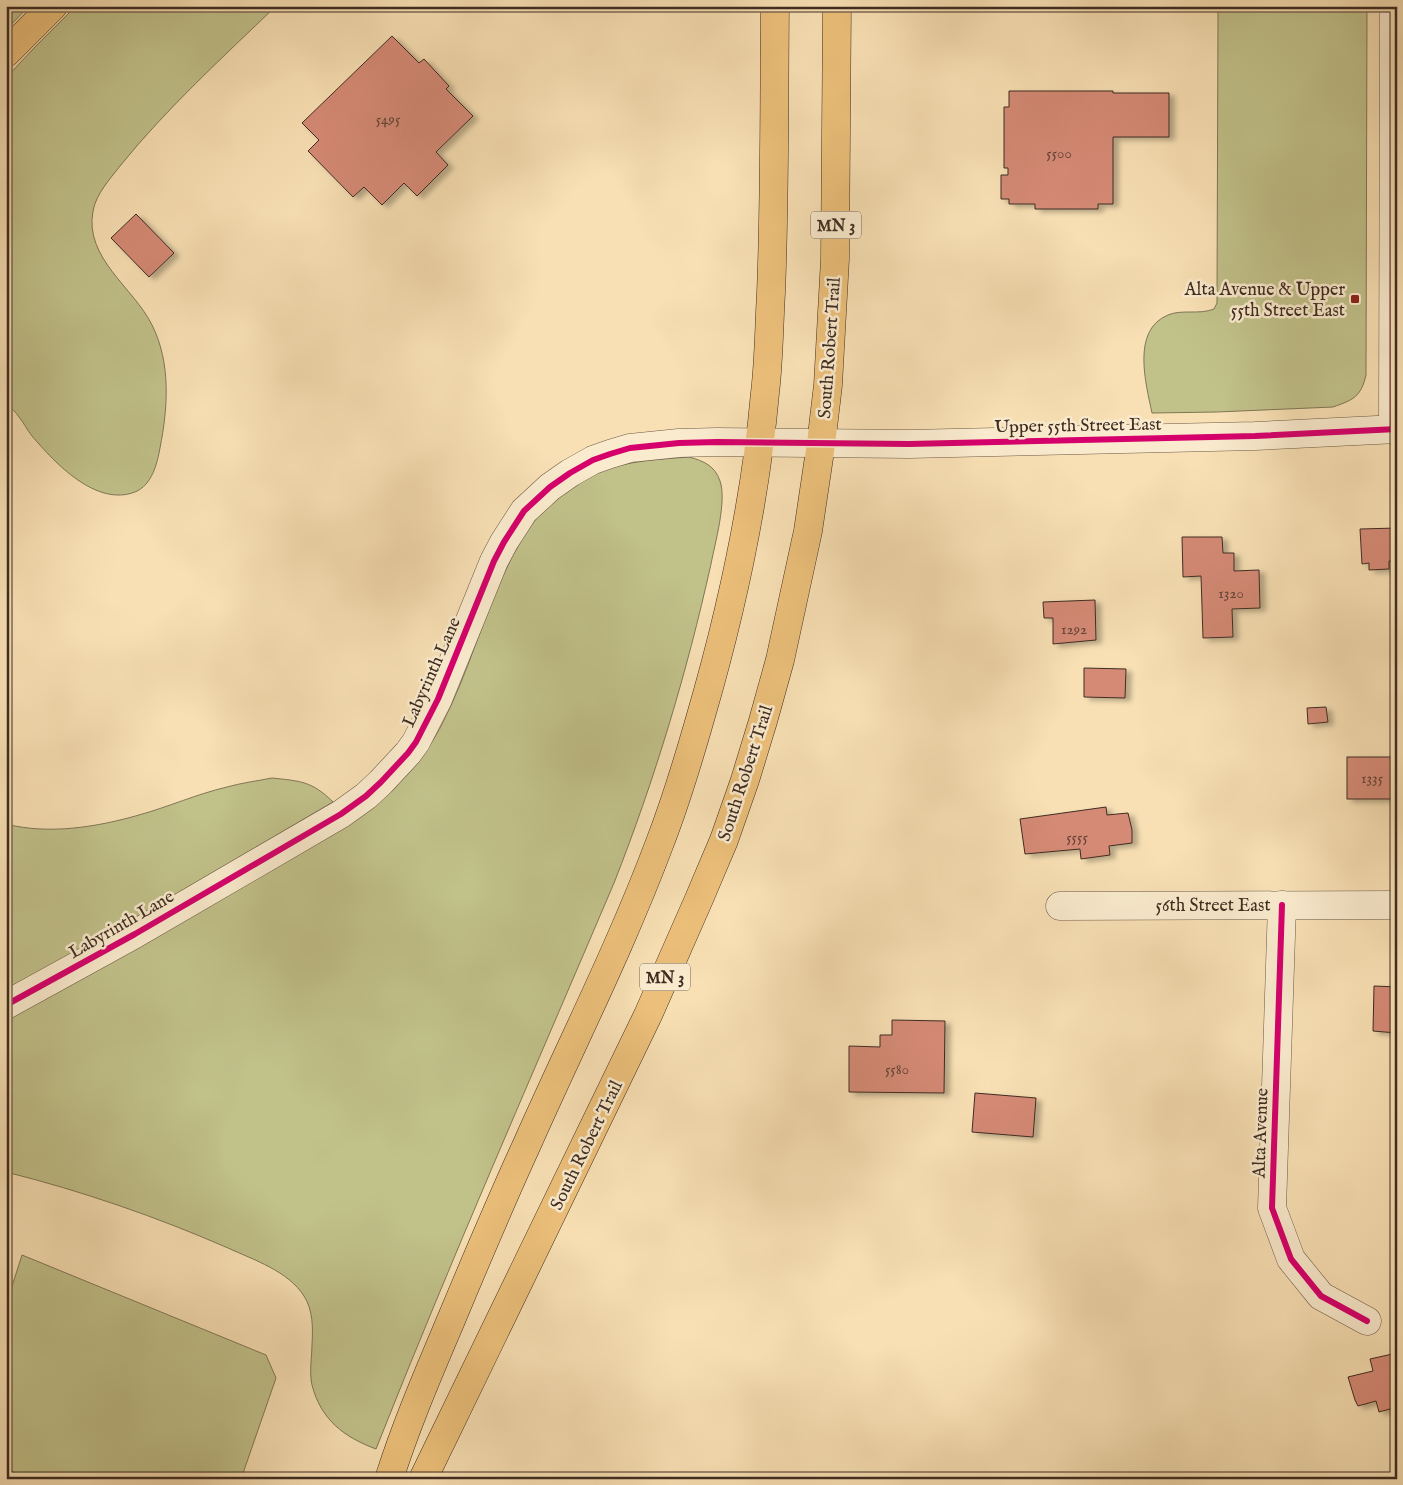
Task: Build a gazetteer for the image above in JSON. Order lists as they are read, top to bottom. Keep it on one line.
{"streets":{"main road":["MN 3","South Robert Trail"],"street":["Upper 55th Street East","Labyrinth Lane","56th Street East","Alta Avenue"]},"crossings":[["South Robert Trail","Upper 55th Street East"],["Upper 55th Street East","Labyrinth Lane"],["56th Street East","Alta Avenue"]],"places":{"transit":["Alta Avenue & Upper 55th Street East"]},"house_numbers":["5495","5500","1320","1292","1335","5555","5580"]}
